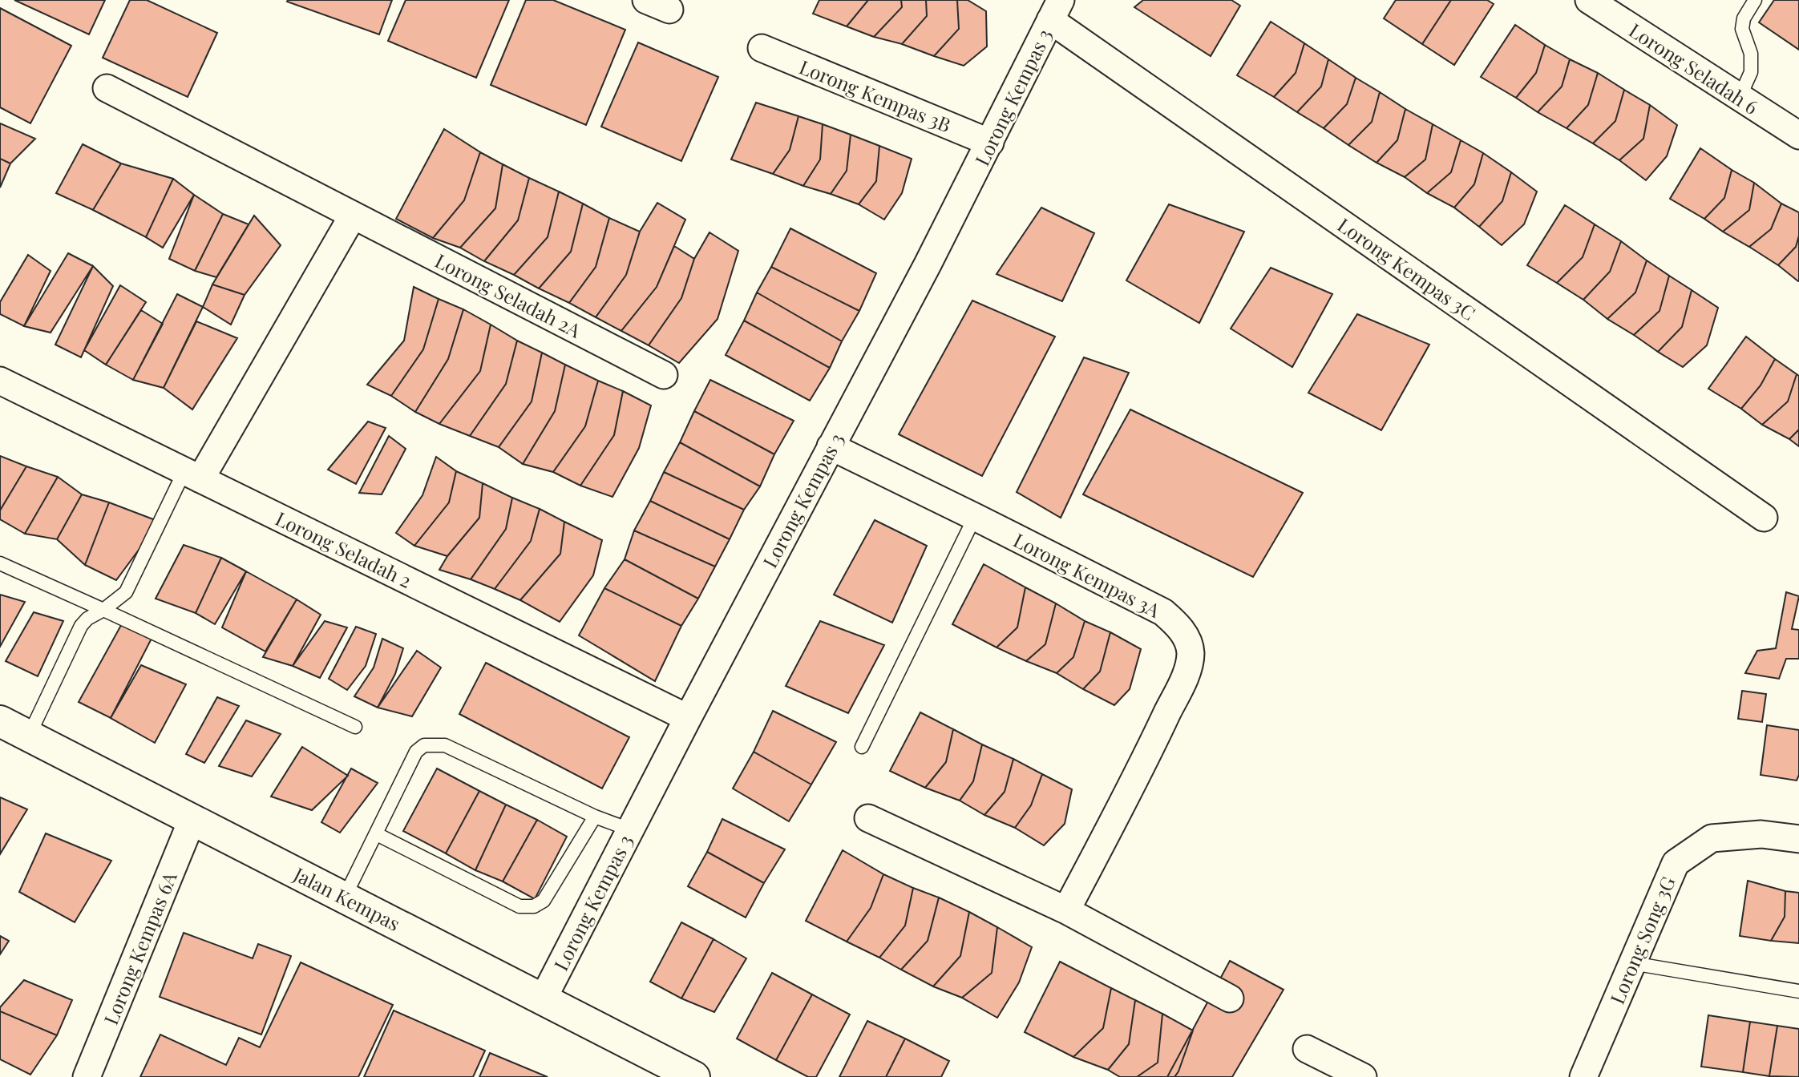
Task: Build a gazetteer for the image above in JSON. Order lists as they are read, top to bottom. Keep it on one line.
{"streets":{"street":["Lorong Seladah 6","Lorong Kempas 3B","Lorong Kempas 3","Lorong Kempas 3C","Lorong Seladah 2A","Lorong Seladah 2","Lorong Kempas 3A","Jalan Kempas","Lorong Song 3G","Lorong Kempas 6A"]},"crossings":[["Lorong Kempas 3B","Lorong Kempas 3"],["Lorong Kempas 3","Lorong Kempas 3C"],["Lorong Kempas 3","Lorong Seladah 2"],["Lorong Kempas 3","Lorong Kempas 3A"],["Lorong Kempas 3","Jalan Kempas"],["Jalan Kempas","Lorong Kempas 6A"]]}
